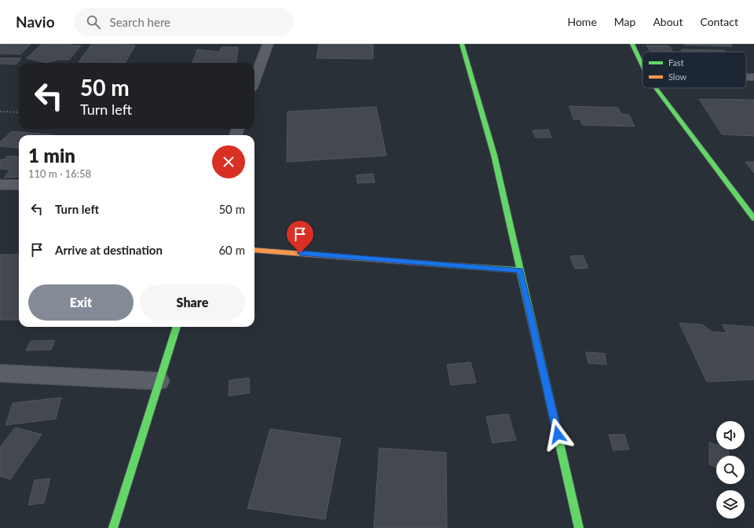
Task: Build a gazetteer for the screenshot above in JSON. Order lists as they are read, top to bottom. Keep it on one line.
{"legend":["Fast","Slow"],"page":{"header":"Navio","search":"Search here","nav":["Home","Map","About","Contact"],"turn":["50 m","Turn left"],"heading":["1 min","110 m · 16:58"],"list":[{"name":"Turn left","value":"50 m"},{"name":"Arrive at destination","value":"60 m"}],"buttons":["Exit","Share"]}}
